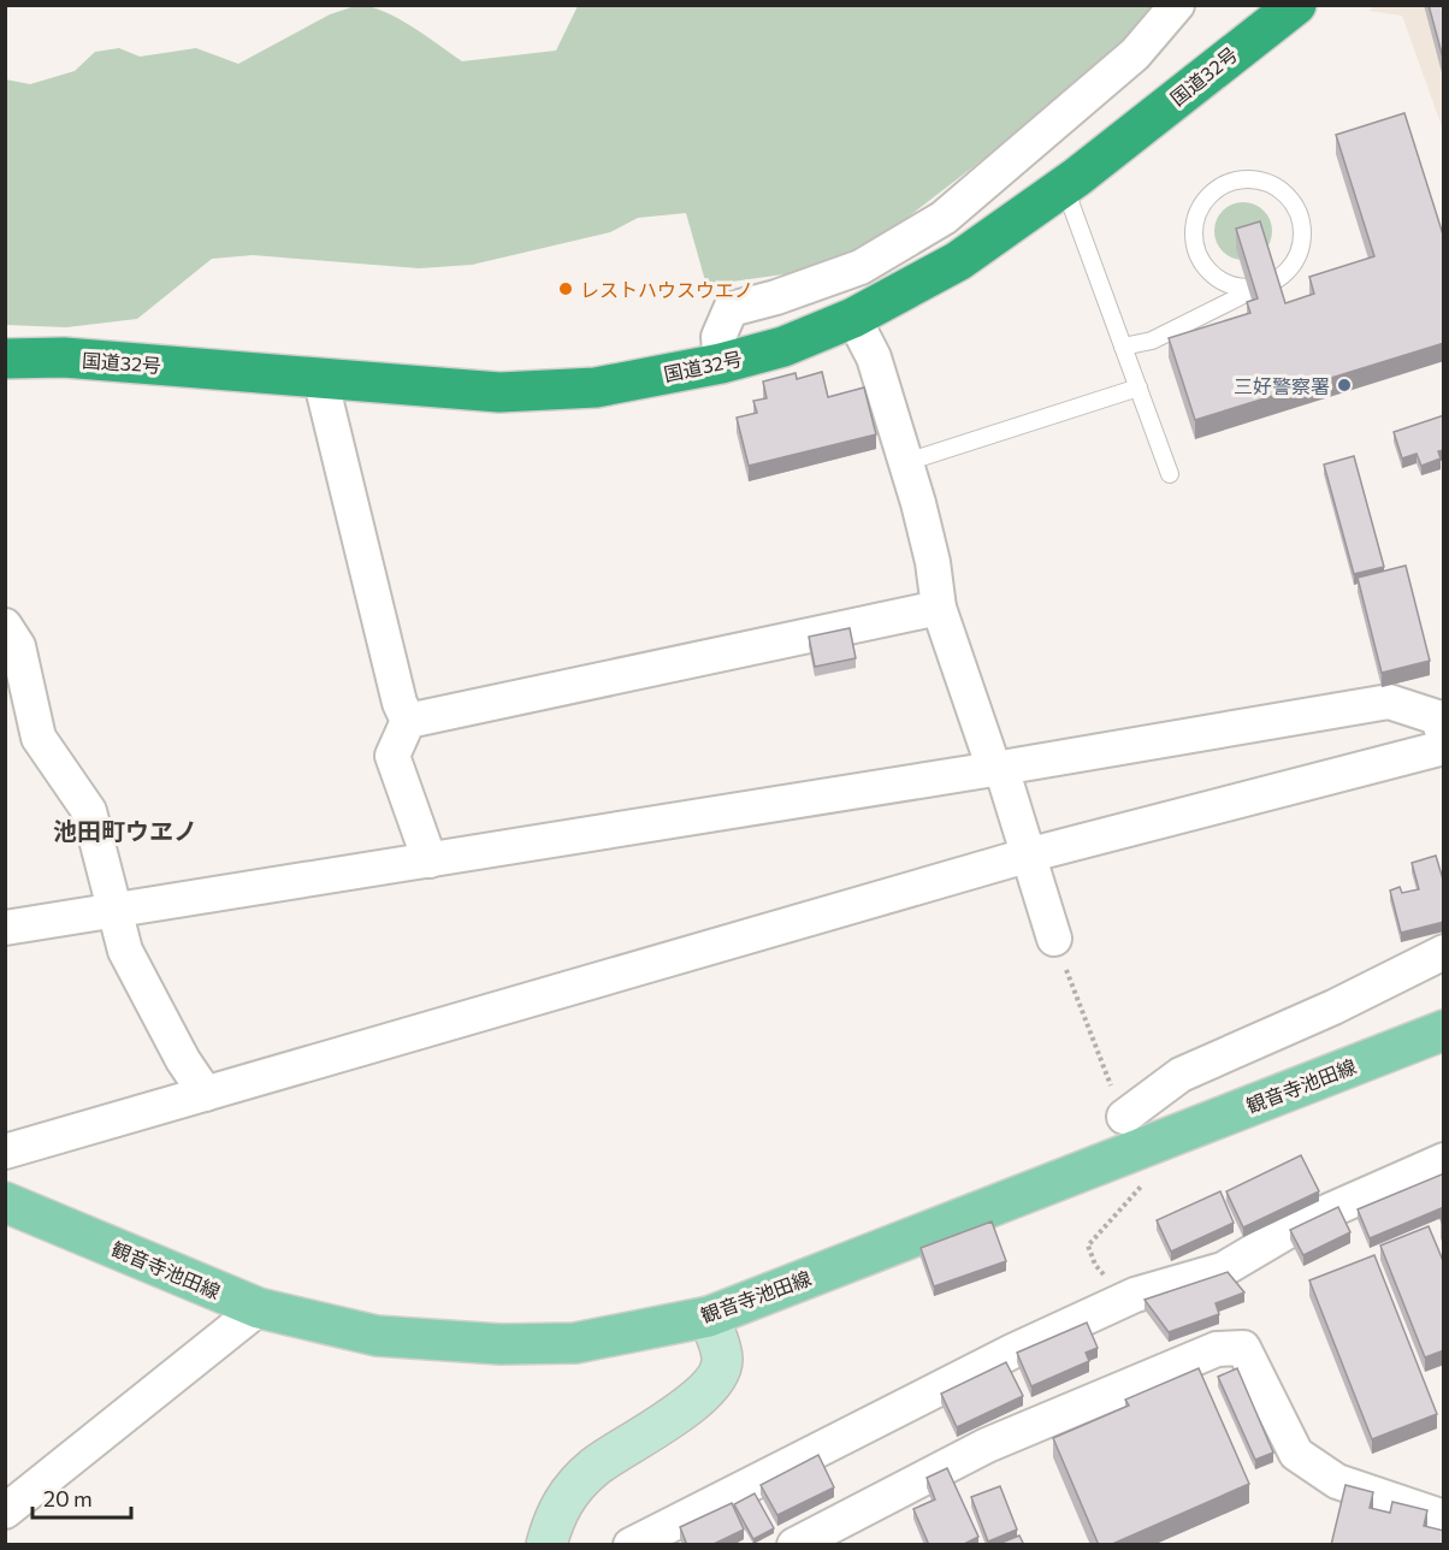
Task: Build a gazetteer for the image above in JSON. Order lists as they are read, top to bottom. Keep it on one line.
{"streets":{"highway":["国道32号"],"main road":["観音寺池田線"]},"districts":["池田町ウヱノ"],"places":["レストハウスウエノ","三好警察署"],"scale_bar":"20 m"}
